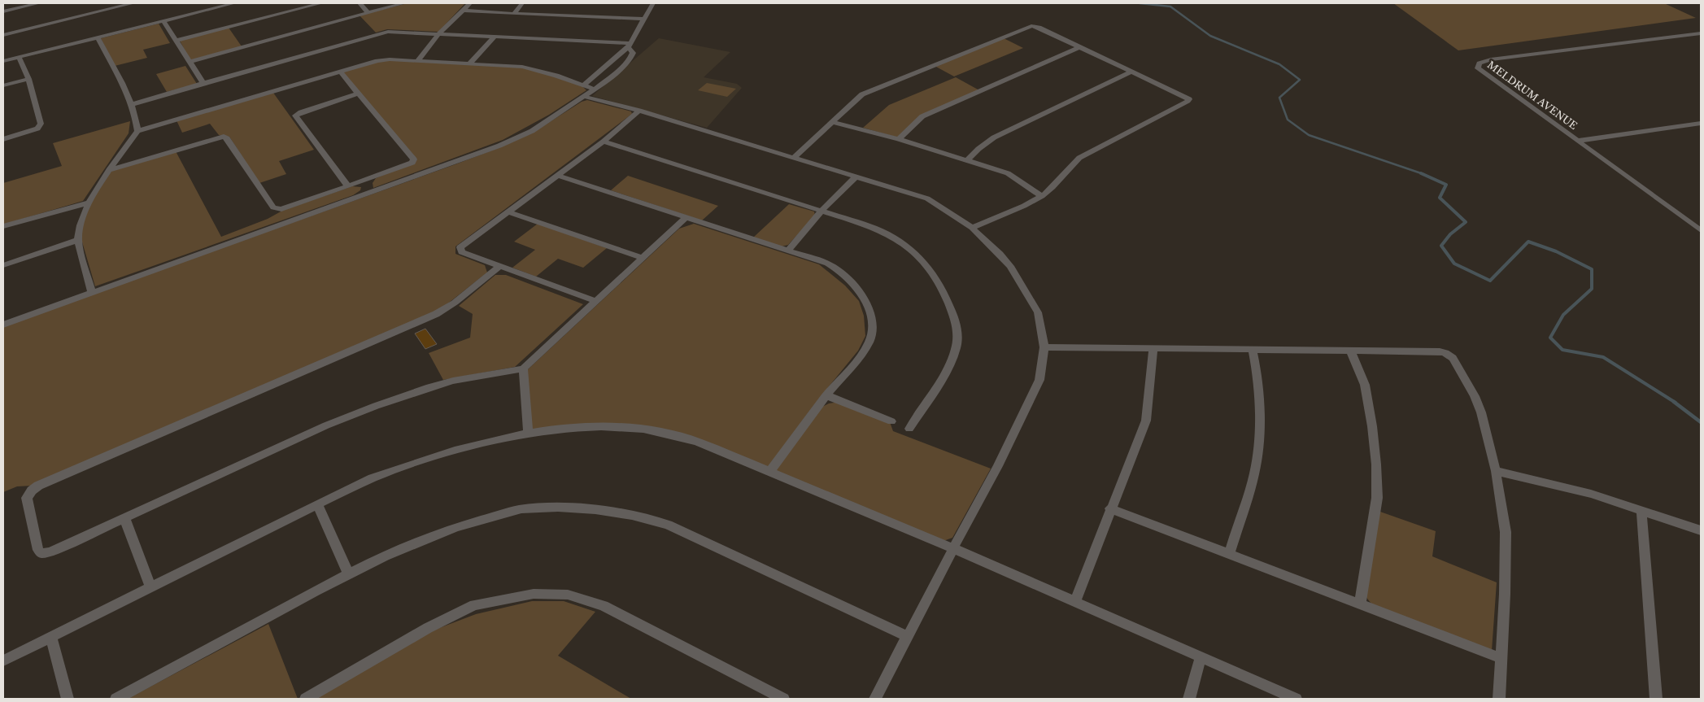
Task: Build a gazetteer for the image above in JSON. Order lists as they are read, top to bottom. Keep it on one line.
{"streets":{"street":["MELDRUM AVENUE"]}}
